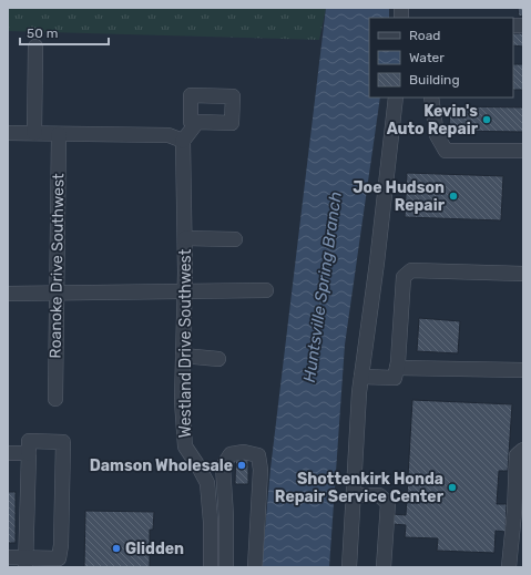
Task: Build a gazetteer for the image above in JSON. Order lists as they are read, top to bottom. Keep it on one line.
{"streets":{"street":["Roanoke Drive Southwest","Westland Drive Southwest"]},"water":["Huntsville Spring Branch"],"places":["Kevin's Auto Repair","Joe Hudson Repair","Damson Wholesale","Shottenkirk Honda Repair Service Center","Glidden"],"legend":["Road","Water","Building"],"scale_bar":"50 m"}
